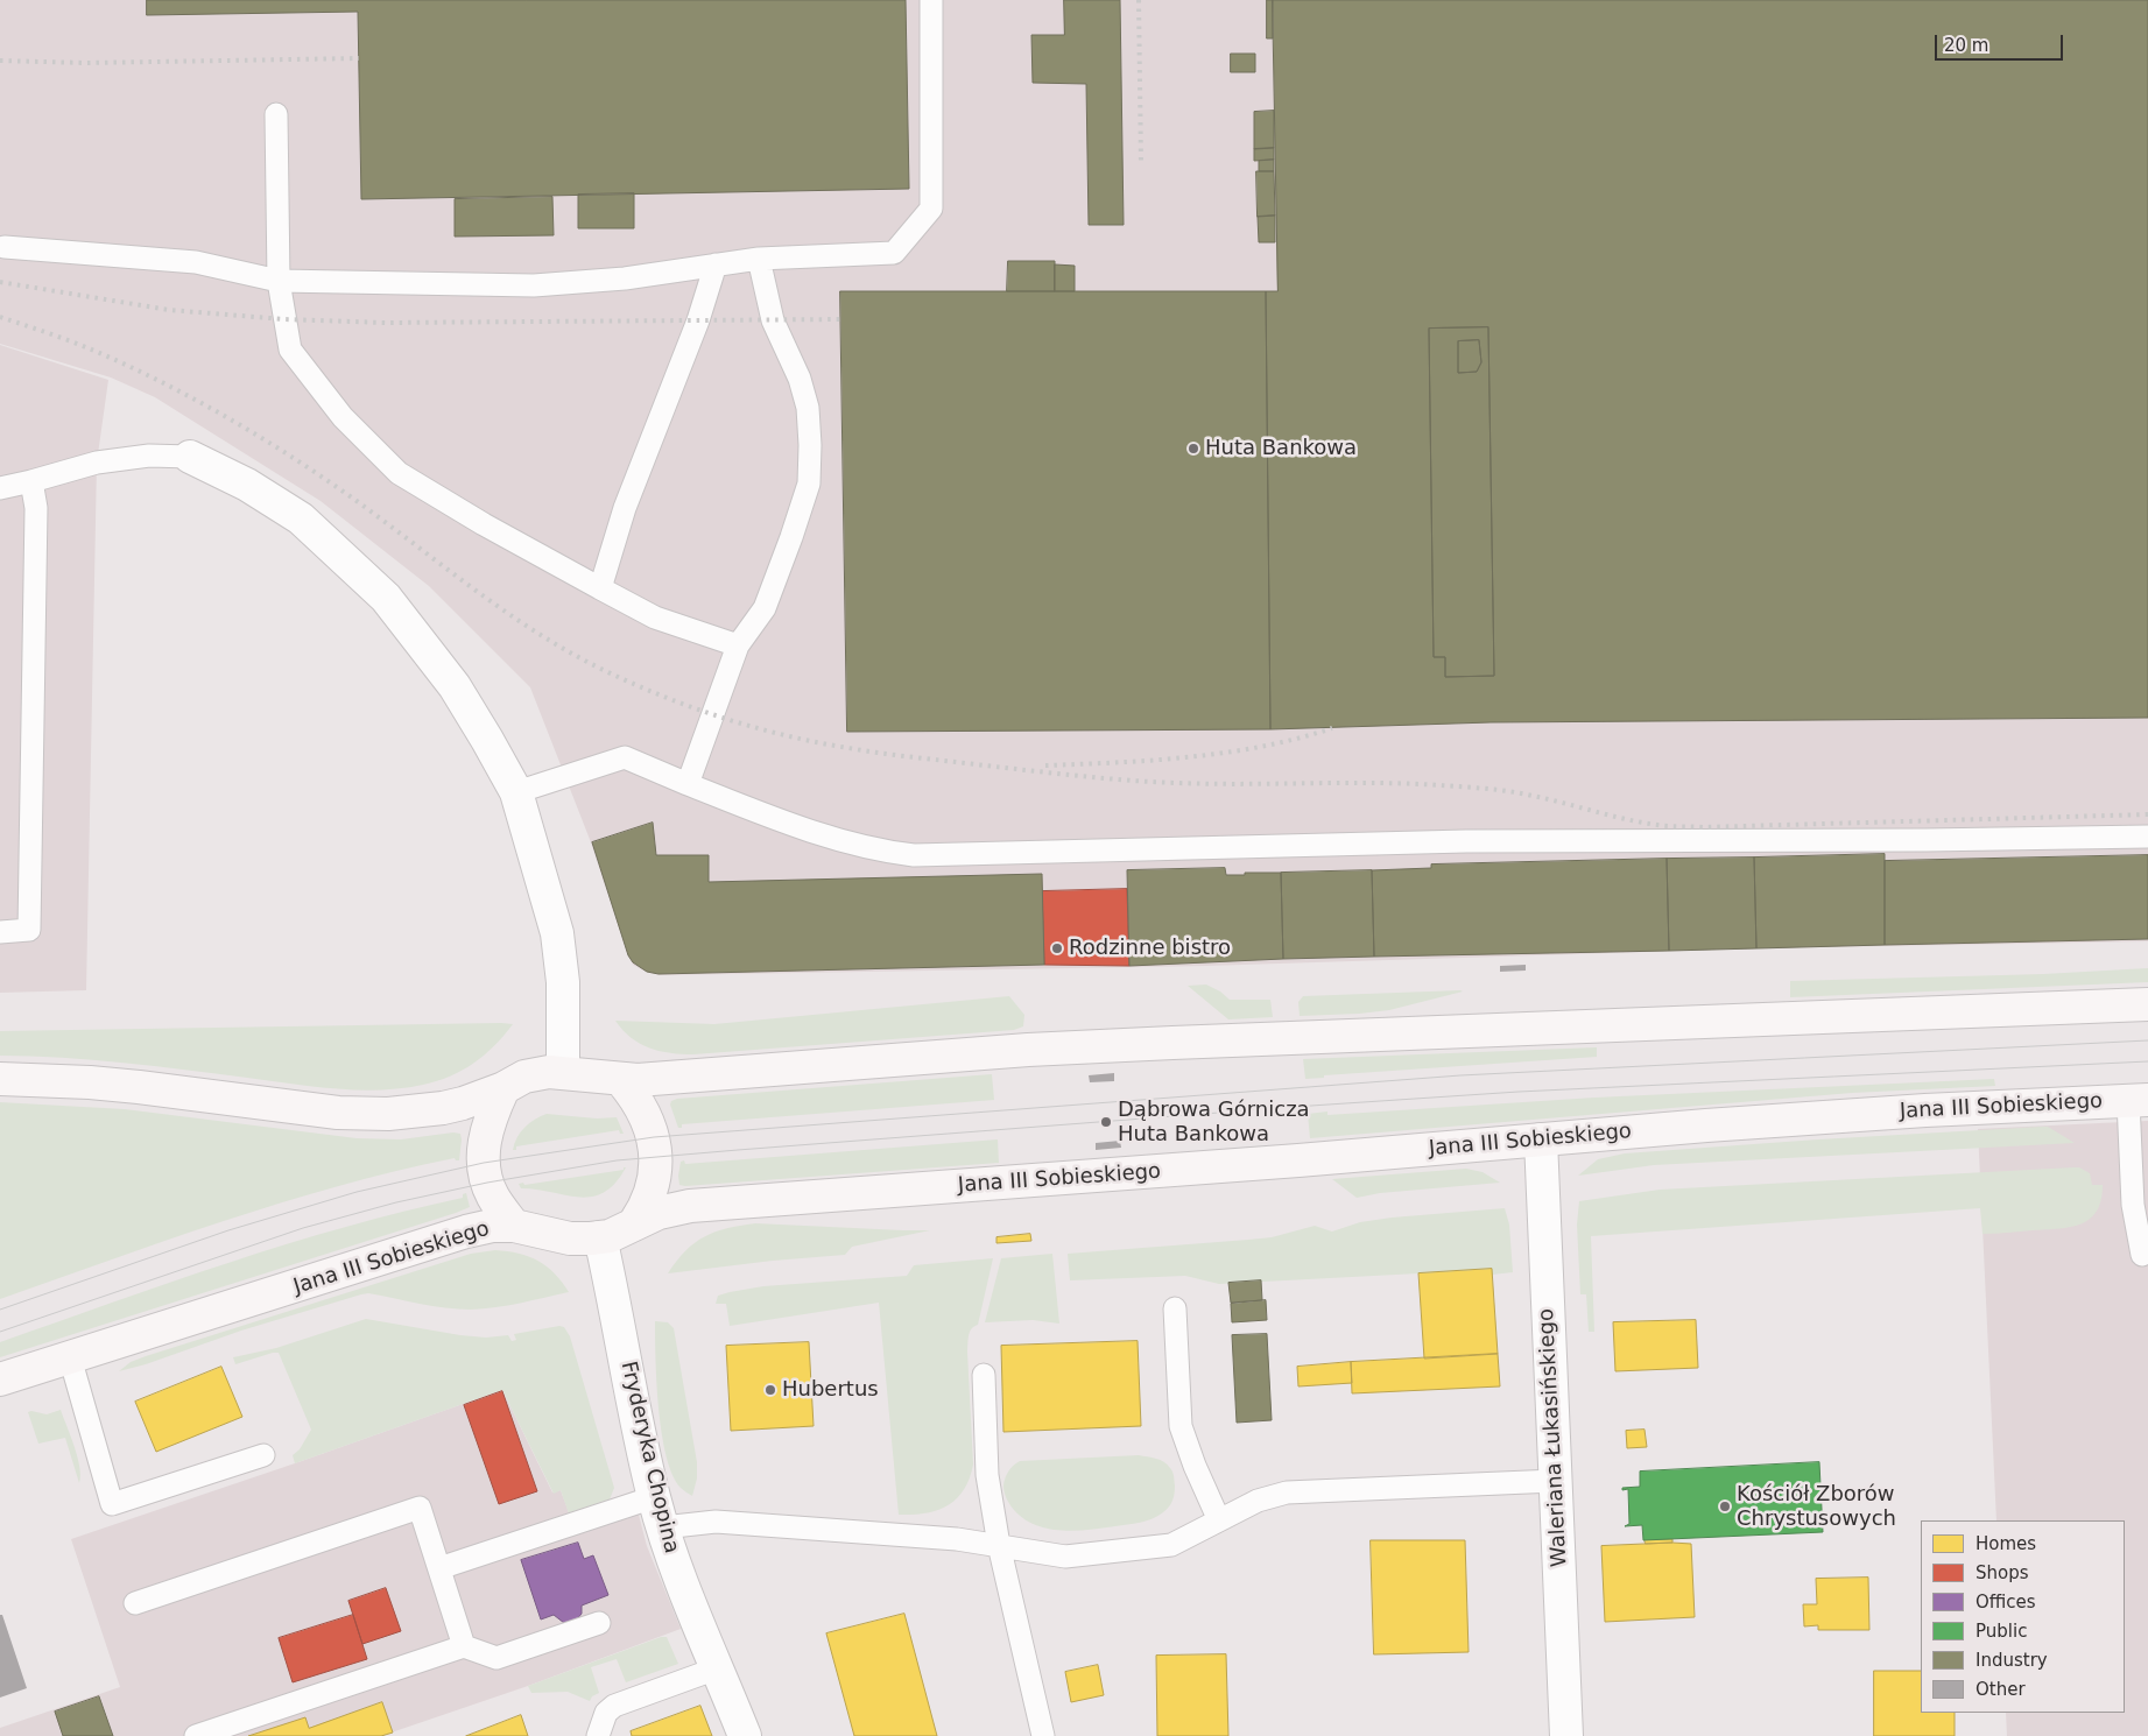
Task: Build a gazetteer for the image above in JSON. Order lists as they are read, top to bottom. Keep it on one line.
{"streets":{"main road":["Jana III Sobieskiego"],"street":["Waleriana Łukasińskiego","Fryderyka Chopina"]},"crossings":[["Jana III Sobieskiego","Waleriana Łukasińskiego"],["Jana III Sobieskiego","Fryderyka Chopina"]],"places":["Huta Bankowa","Rodzinne bistro","Dąbrowa Górnicza Huta Bankowa","Hubertus","Kościół Zborów Chrystusowych"],"legend":["Homes","Shops","Offices","Public","Industry","Other"],"scale_bar":"20 m"}
